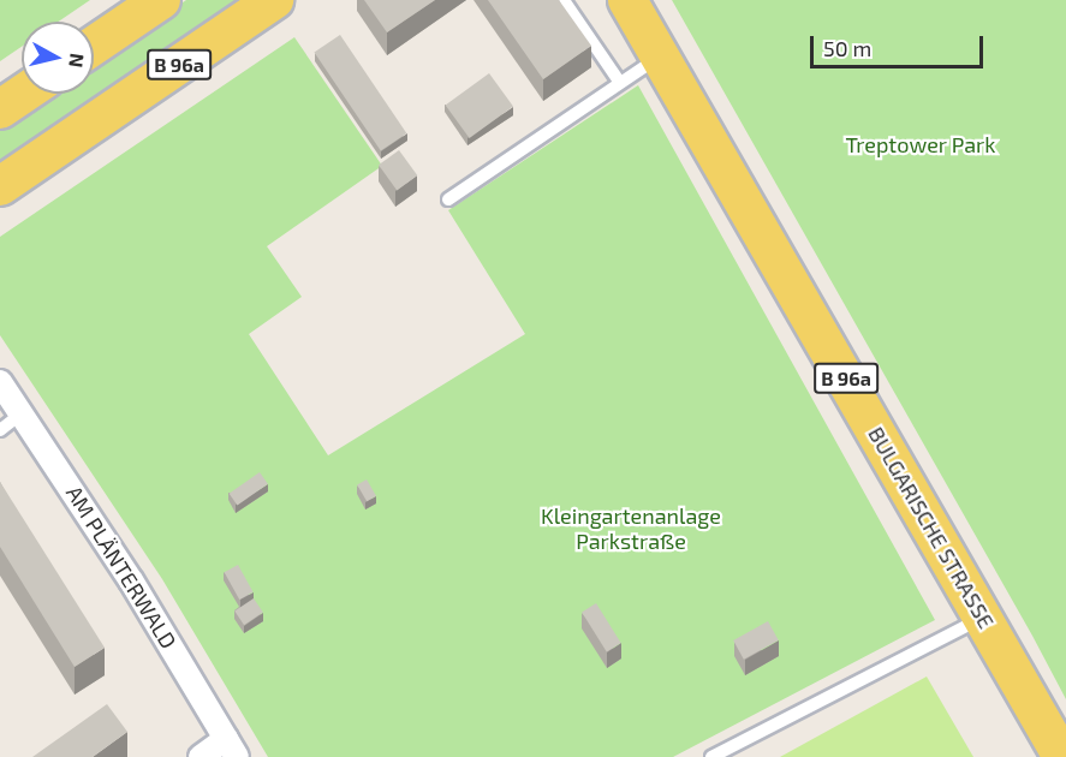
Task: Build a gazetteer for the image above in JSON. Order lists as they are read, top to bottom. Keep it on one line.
{"streets":{"main road":["B 96a","BULGARISCHE STRASSE"],"street":["AM PLÄNTERWALD"]},"parks":["Treptower Park","Kleingartenanlage Parkstraße"],"scale_bar":"50 m","north":"right"}
